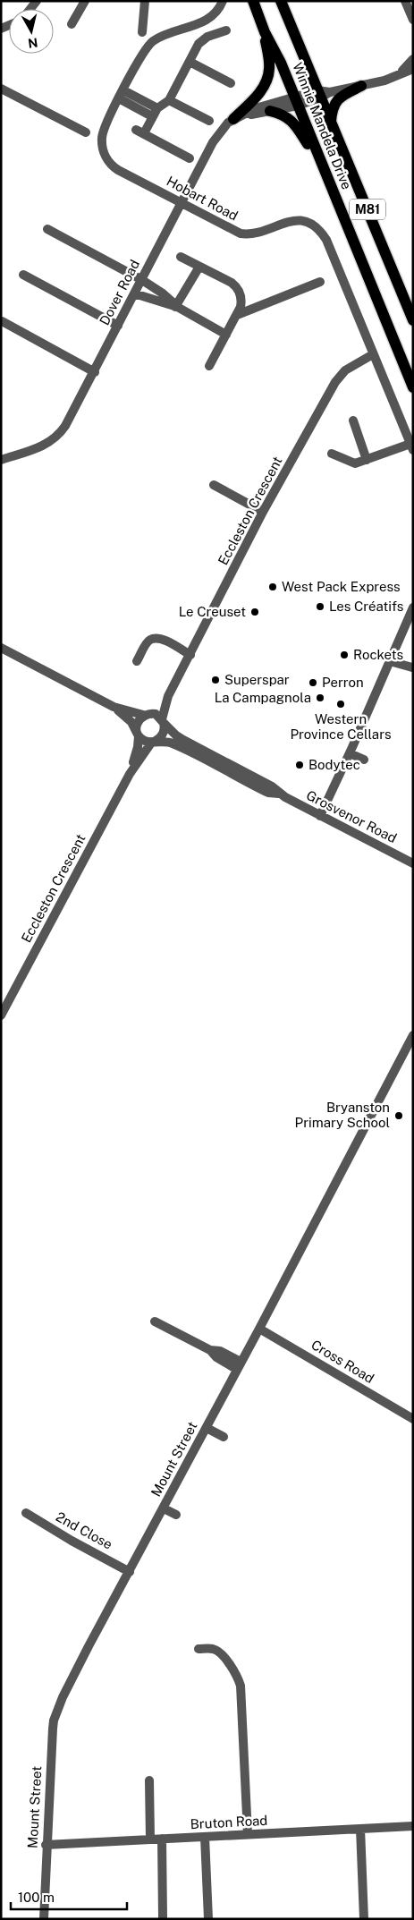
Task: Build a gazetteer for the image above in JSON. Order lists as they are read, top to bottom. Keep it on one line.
{"streets":{"main road":["Winnie Mandela Drive","M81"],"street":["Hobart Road","Dover Road","Eccleston Crescent","Grosvenor Road","Cross Road","Mount Street","2nd Close","Bruton Road"]},"crossings":[["Winnie Mandela Drive","Dover Road"],["Hobart Road","Dover Road"],["Hobart Road","Eccleston Crescent"],["Eccleston Crescent","Grosvenor Road"],["Cross Road","Mount Street"],["Mount Street","2nd Close"],["Mount Street","Bruton Road"]],"places":["West Pack Express","Les Créatifs","Le Creuset","Rockets","Superspar","Perron","La Campagnola","Western Province Cellars","Bodytec","Bryanston Primary School"],"scale_bar":"100 m","north":"bottom"}
